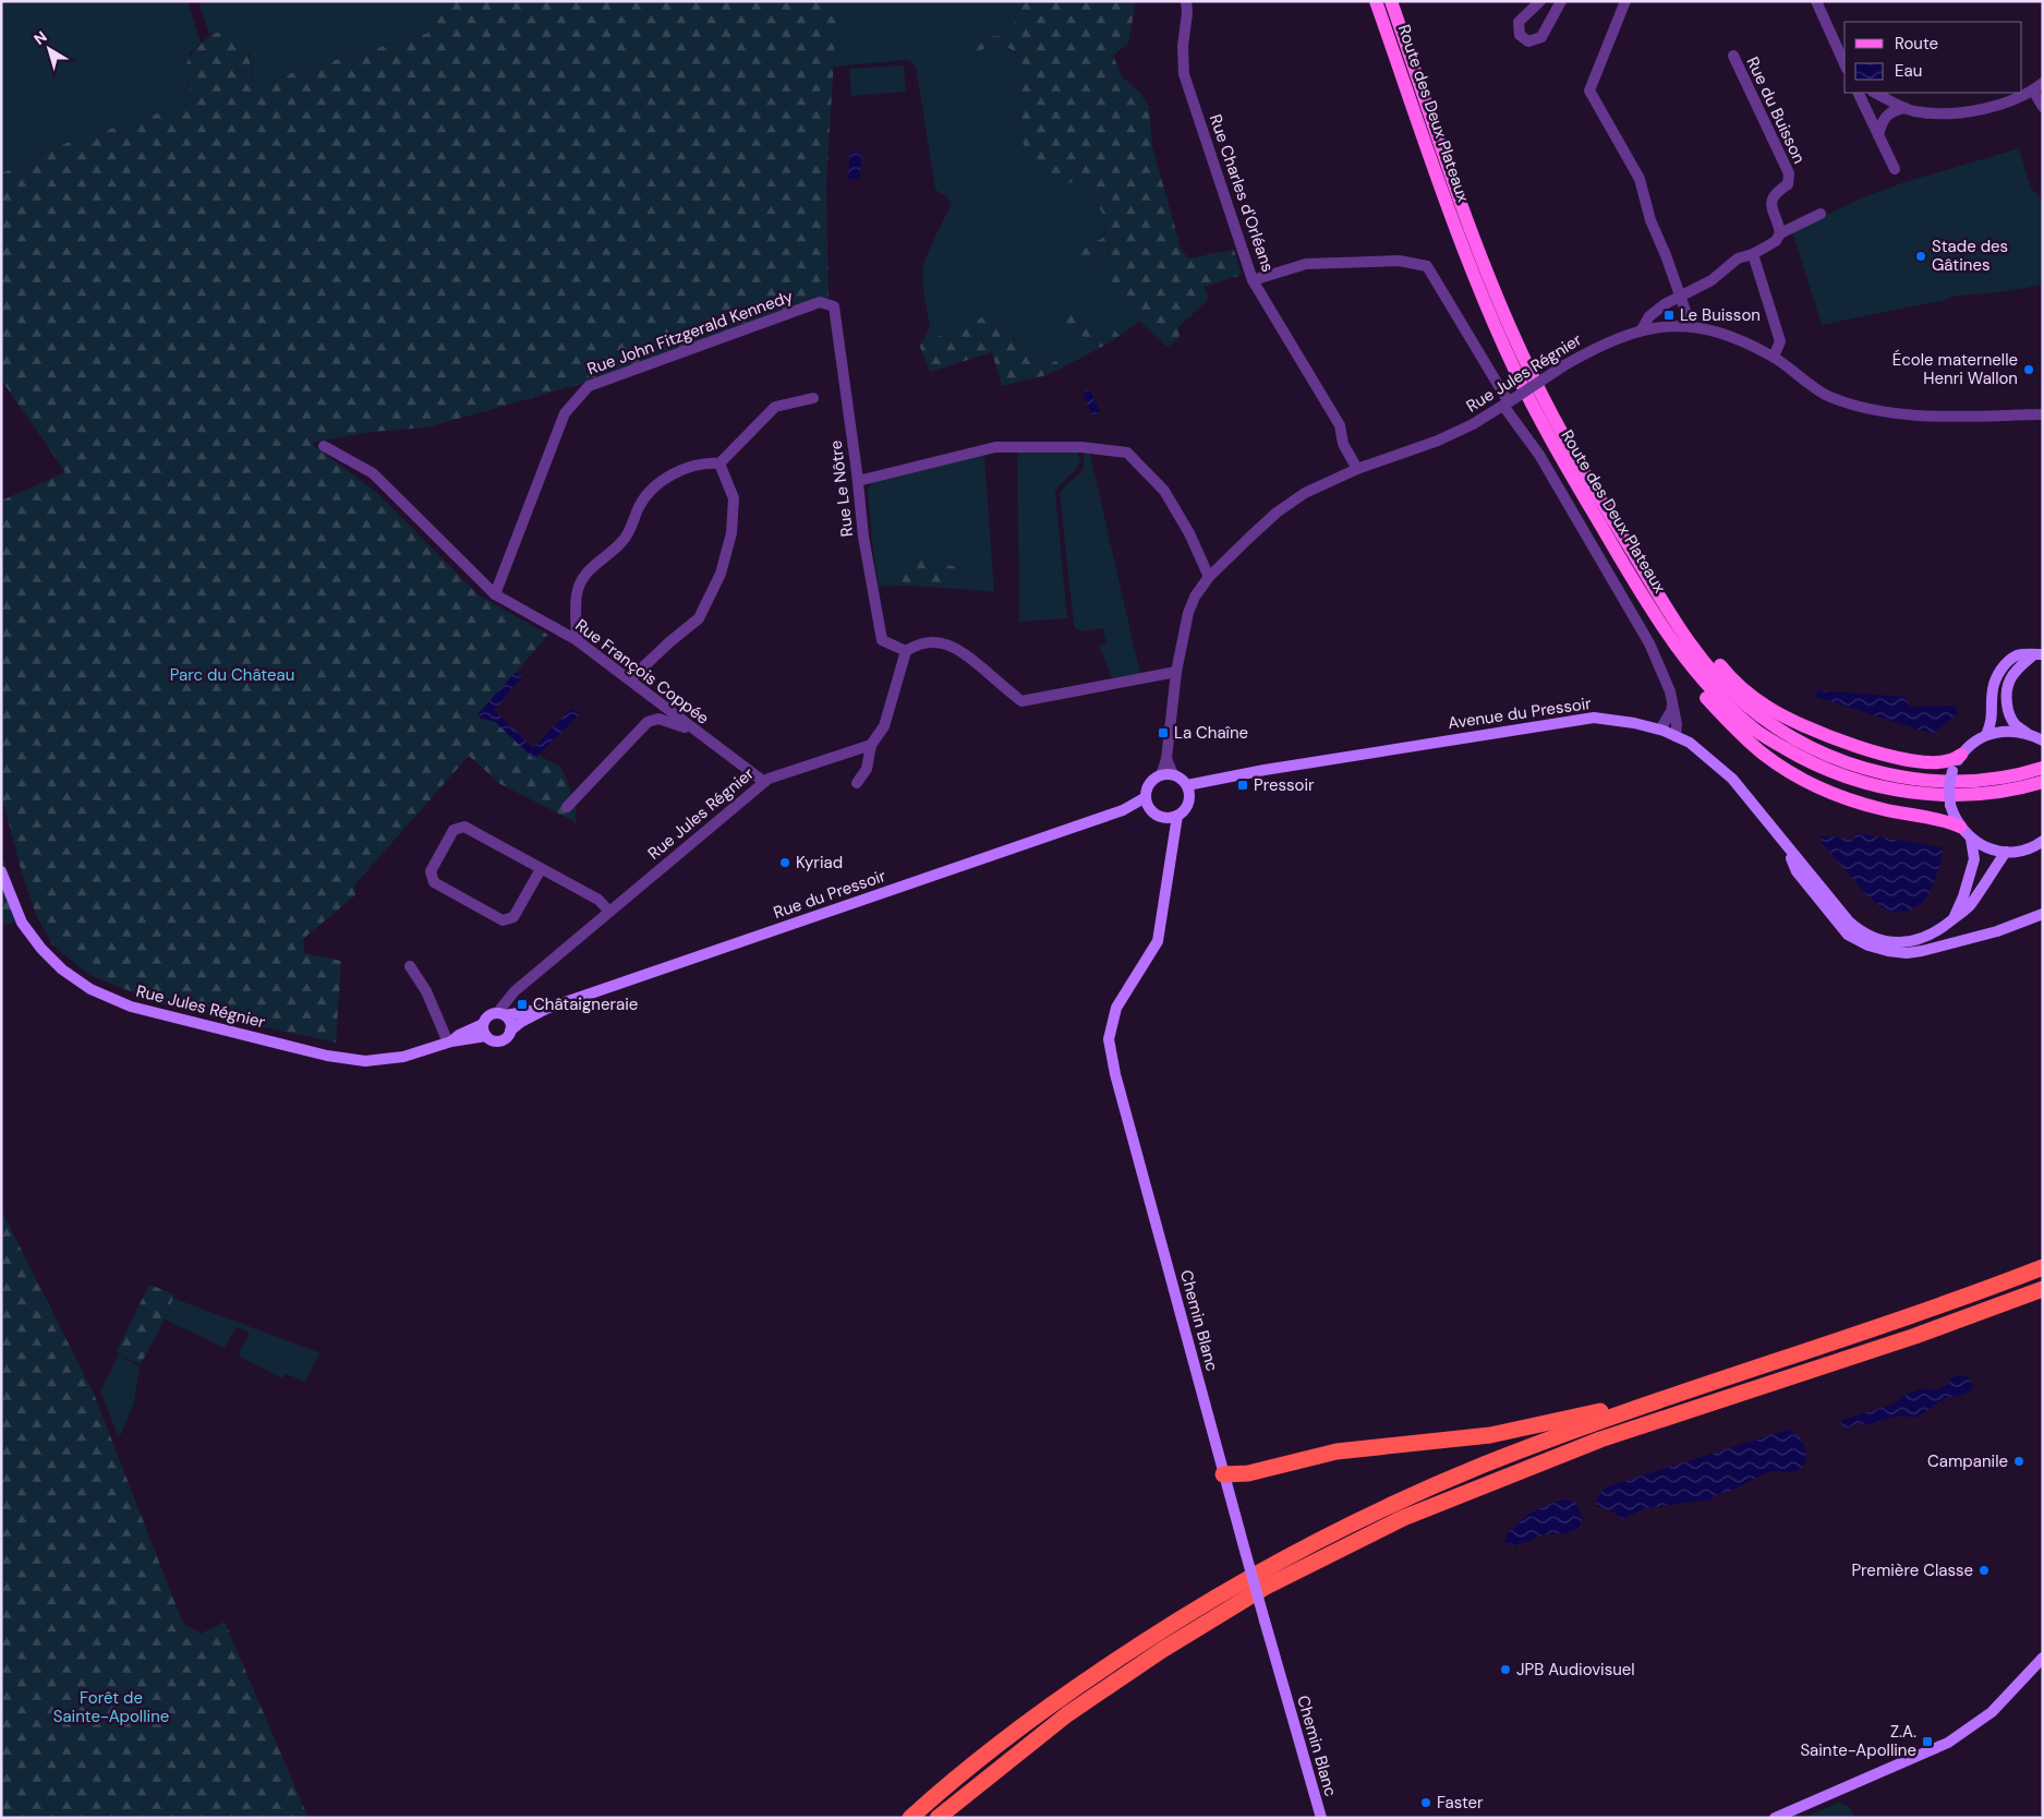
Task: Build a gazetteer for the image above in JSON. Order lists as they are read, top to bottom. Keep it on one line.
{"streets":{"main road":["Route des Deux Plateaux"],"street":["Rue du Buisson","Rue Charles d'Orléans","Rue John Fitzgerald Kennedy","Rue Jules Régnier","Rue Le Nôtre","Rue François Coppée","Avenue du Pressoir","Rue du Pressoir","Chemin Blanc"]},"crossings":[["Rue Charles d'Orléans","Rue Jules Régnier"],["Rue John Fitzgerald Kennedy","Rue Le Nôtre"],["Rue John Fitzgerald Kennedy","Rue François Coppée"],["Rue Jules Régnier","Rue François Coppée"],["Rue Jules Régnier","Avenue du Pressoir"],["Rue Jules Régnier","Rue du Pressoir"],["Rue Jules Régnier","Chemin Blanc"],["Avenue du Pressoir","Rue du Pressoir"],["Avenue du Pressoir","Chemin Blanc"],["Rue du Pressoir","Chemin Blanc"]],"parks":["Parc du Château","Forêt de Sainte-Apolline"],"places":{"other":["Stade des Gâtines","École maternelle Henri Wallon","Kyriad","Campanile","Première Classe","JPB Audiovisuel","Faster"],"transit":["Le Buisson","La Chaîne","Pressoir","Châtaigneraie","Z.A. Sainte-Apolline"]},"legend":["Route","Eau"],"north":"top left"}
